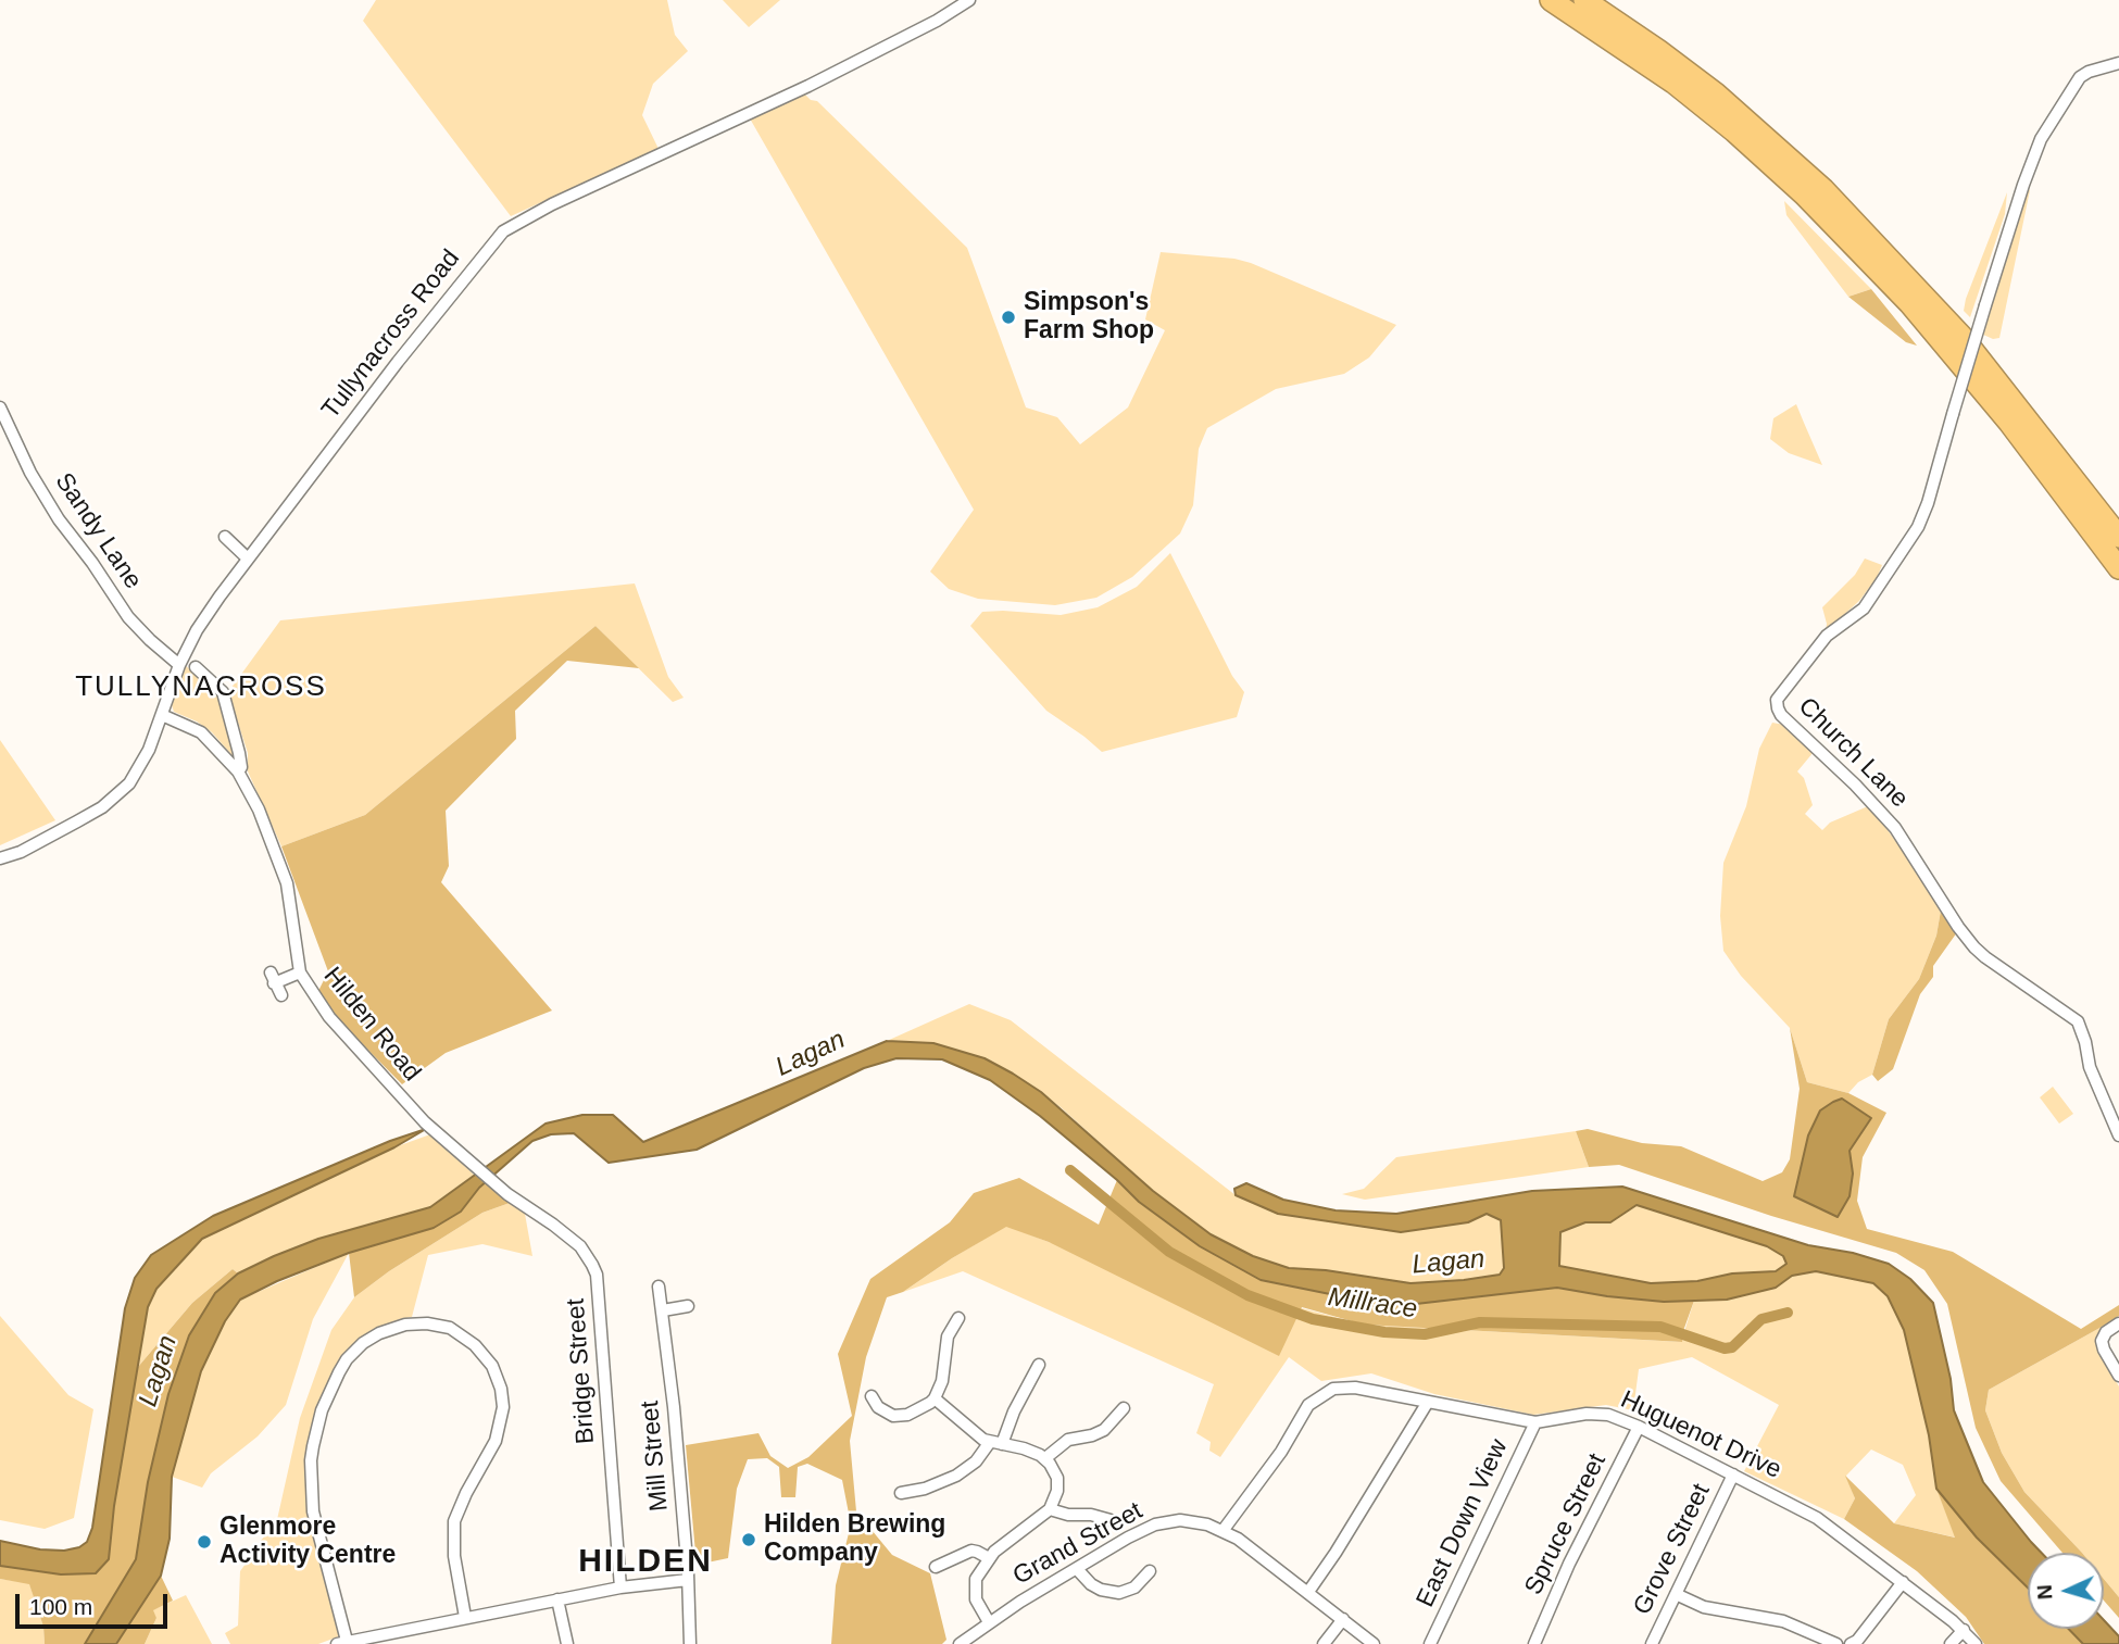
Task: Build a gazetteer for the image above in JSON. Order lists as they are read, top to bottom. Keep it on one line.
{"streets":{"street":["Tullynacross Road","Sandy Lane","Church Lane","Hilden Road","Bridge Street","Huguenot Drive","Mill Street","East Down View","Spruce Street","Grand Street","Grove Street"]},"crossings":[["Tullynacross Road","Sandy Lane"],["Tullynacross Road","Hilden Road"],["Hilden Road","Bridge Street"],["Huguenot Drive","East Down View"],["Huguenot Drive","Spruce Street"],["Huguenot Drive","Grand Street"],["Huguenot Drive","Grove Street"]],"districts":["TULLYNACROSS","HILDEN"],"water":["Lagan","Millrace"],"places":["Simpson's Farm Shop","Hilden Brewing Company","Glenmore Activity Centre"],"scale_bar":"100 m","north":"left"}
